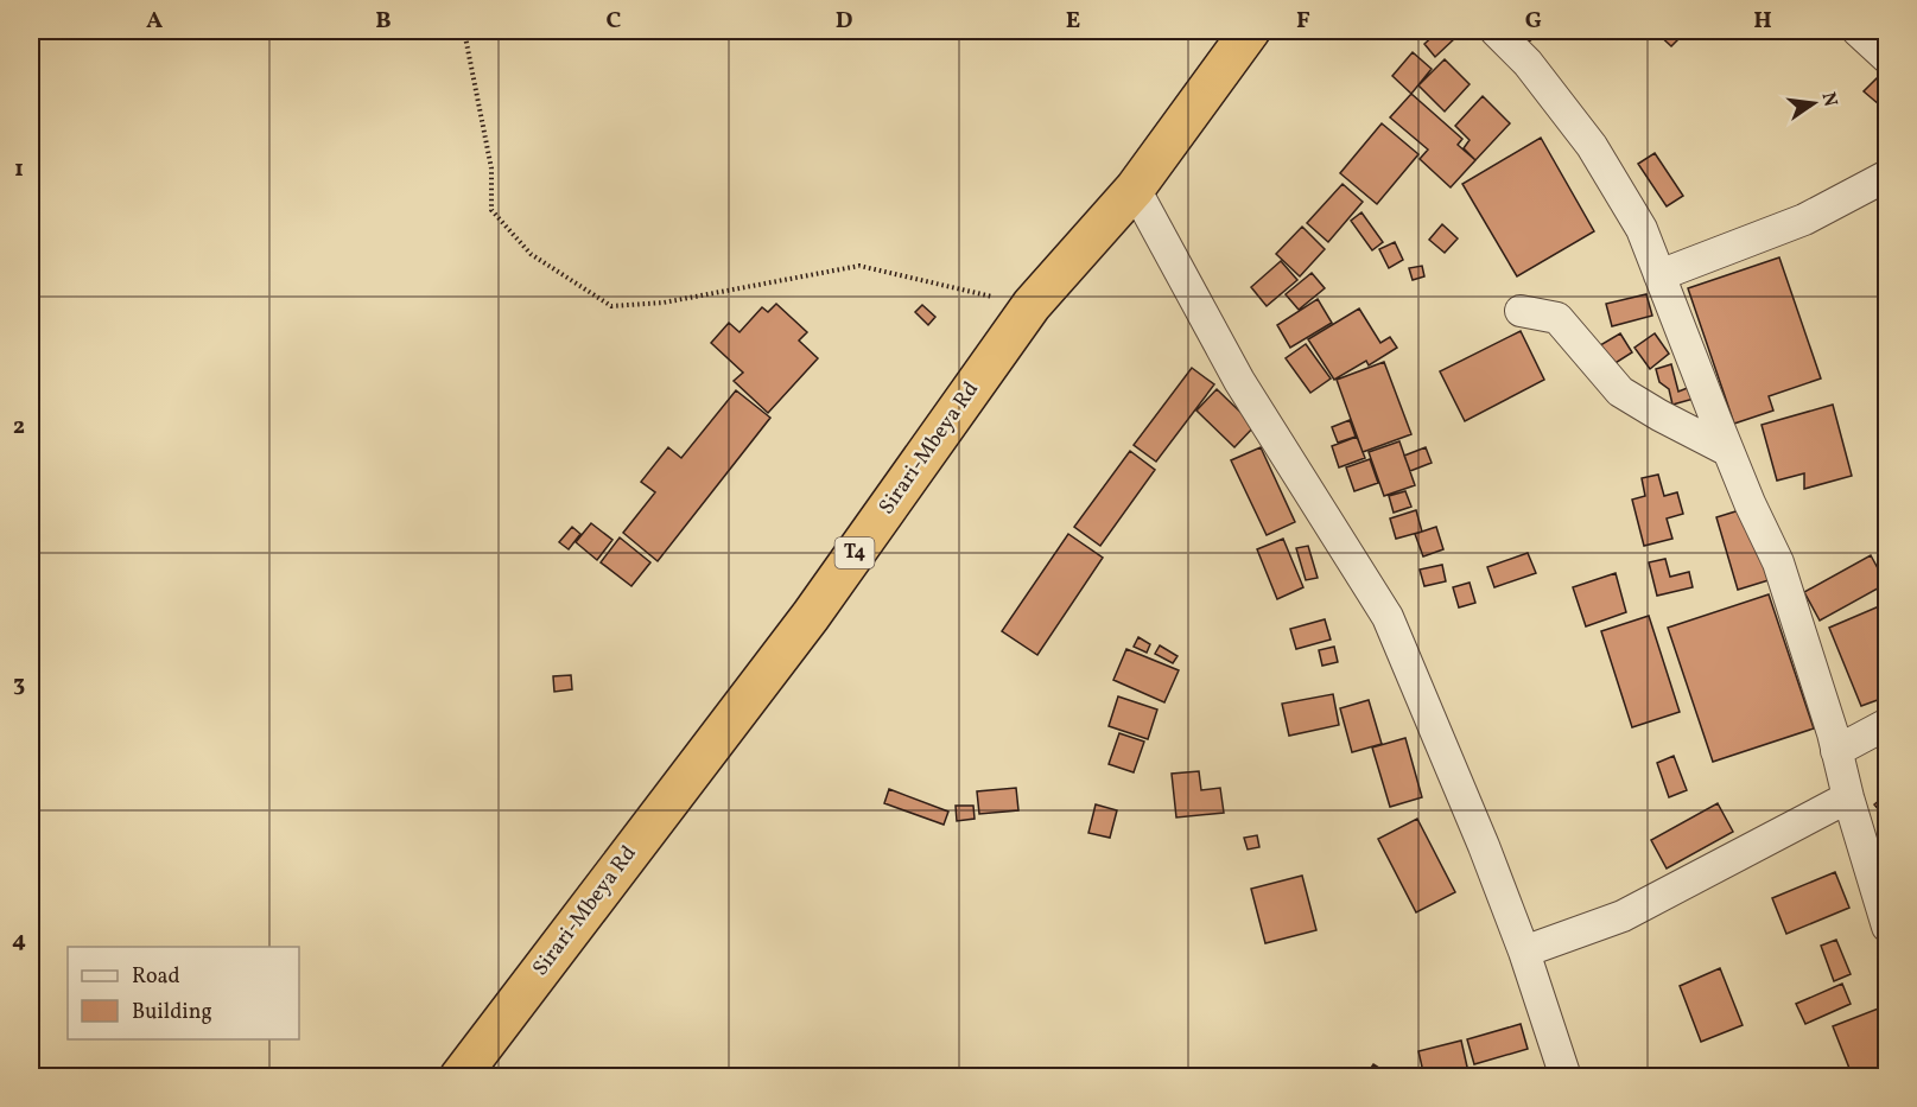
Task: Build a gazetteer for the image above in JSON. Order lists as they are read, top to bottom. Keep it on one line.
{"streets":{"highway":["Sirari-Mbeya Rd","T4"]},"legend":["Road","Building"],"north":"right","grid":{"columns":["A","B","C","D","E","F","G","H"],"rows":["1","2","3","4"]}}
